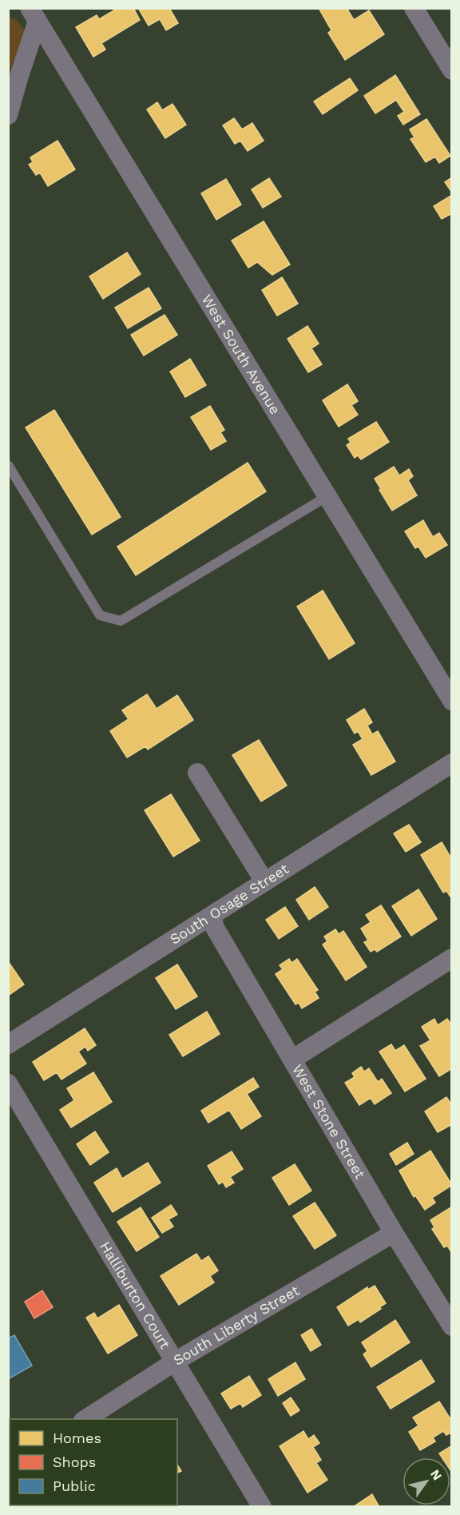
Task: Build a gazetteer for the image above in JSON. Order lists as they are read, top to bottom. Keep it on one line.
{"streets":{"street":["West South Avenue","South Osage Street","West Stone Street","Halliburton Court","South Liberty Street"]},"crossings":[["South Osage Street","West Stone Street"],["West Stone Street","South Liberty Street"],["Halliburton Court","South Liberty Street"]],"legend":["Homes","Shops","Public"],"north":"top right"}
